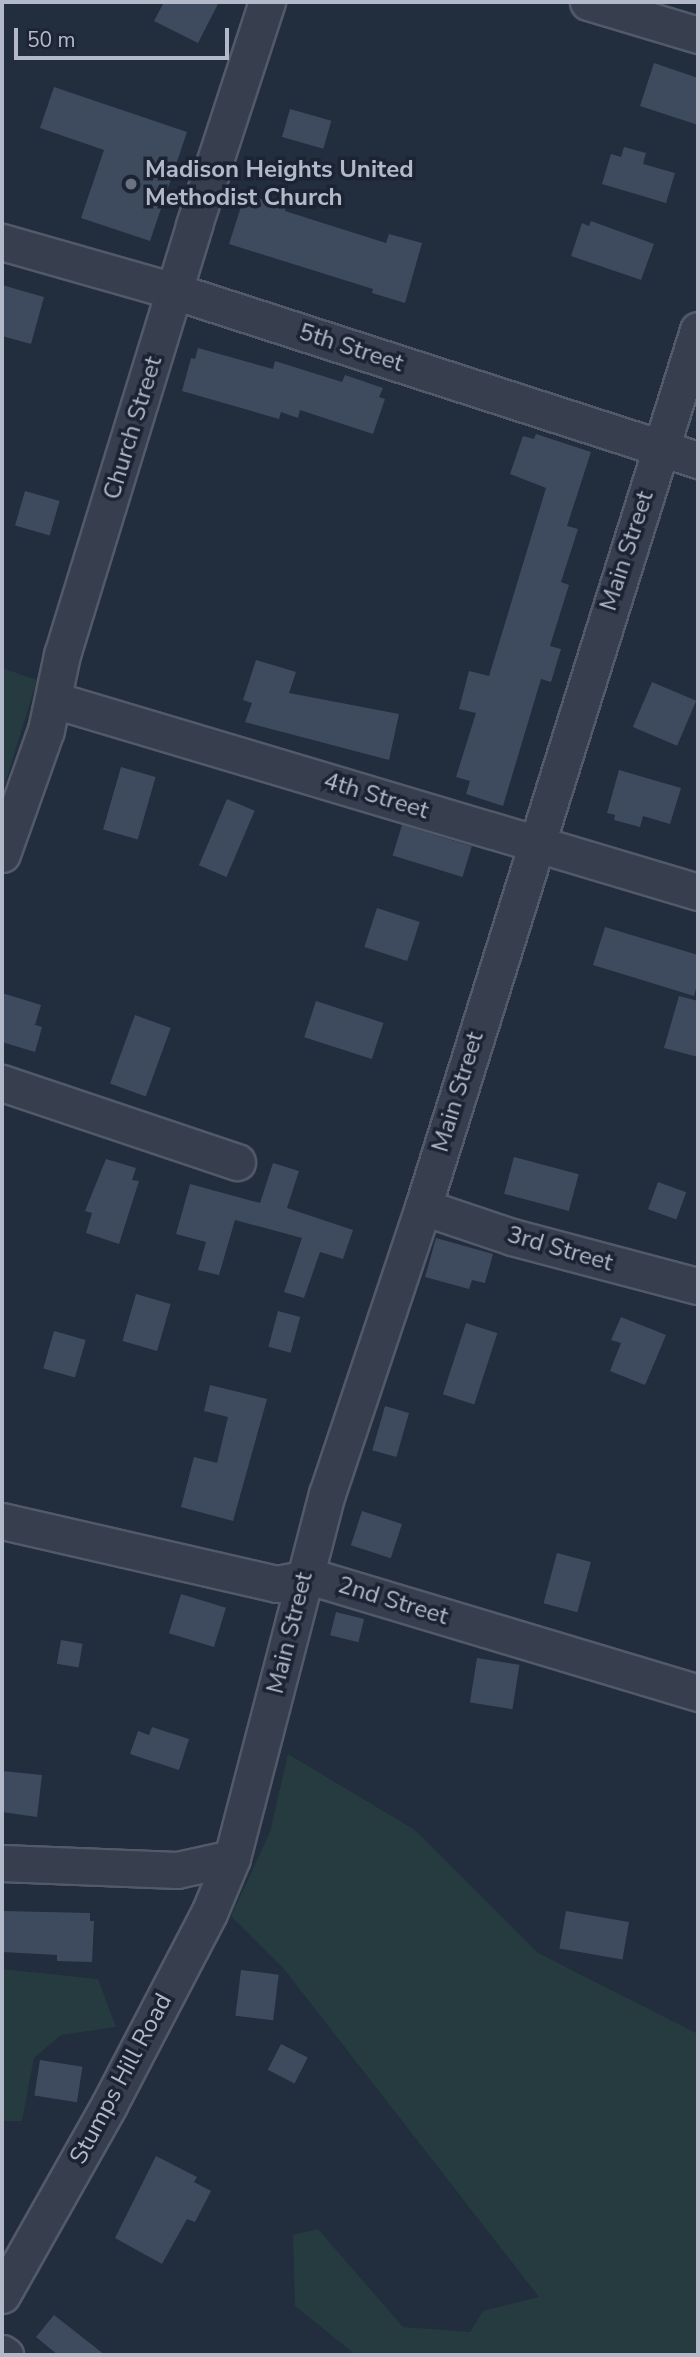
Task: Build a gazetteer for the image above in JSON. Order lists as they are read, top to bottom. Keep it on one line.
{"streets":{"street":["5th Street","Church Street","Main Street","4th Street","3rd Street","2nd Street","Stumps Hill Road"]},"crossings":[["5th Street","Church Street"],["5th Street","Main Street"],["Church Street","4th Street"],["Main Street","4th Street"],["Main Street","3rd Street"],["Main Street","2nd Street"],["Main Street","Stumps Hill Road"]],"places":["Madison Heights United Methodist Church"],"scale_bar":"50 m"}
